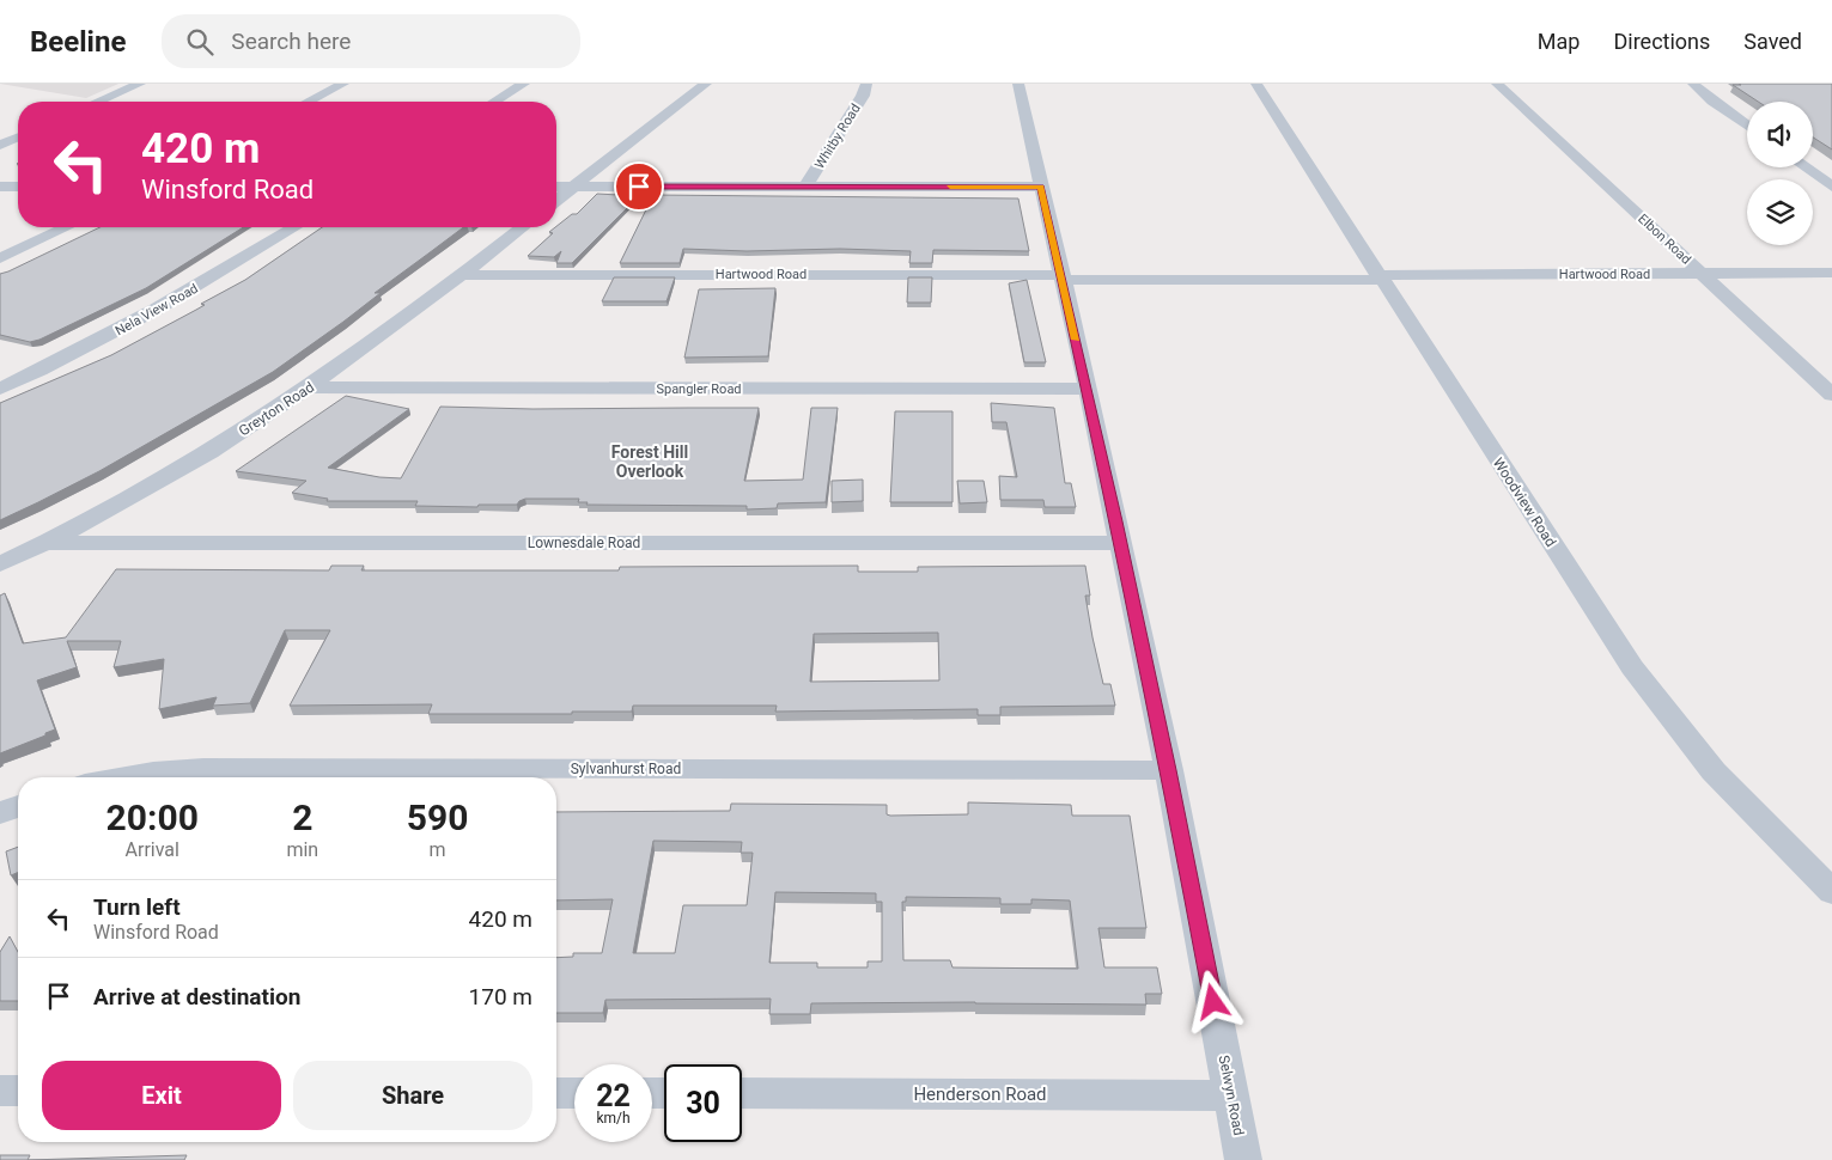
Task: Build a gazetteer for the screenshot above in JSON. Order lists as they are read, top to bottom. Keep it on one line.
{"streets":{"street":["Whitby Road","Elbon Road","Hartwood Road","Nela View Road","Spangler Road","Greyton Road","Woodview Road","Lownesdale Road","Sylvanhurst Road","Henderson Road","Selwyn Road"]},"crossings":[["Elbon Road","Hartwood Road"],["Hartwood Road","Greyton Road"],["Hartwood Road","Woodview Road"],["Hartwood Road","Selwyn Road"],["Spangler Road","Greyton Road"],["Spangler Road","Selwyn Road"],["Greyton Road","Lownesdale Road"],["Lownesdale Road","Selwyn Road"],["Sylvanhurst Road","Selwyn Road"],["Henderson Road","Selwyn Road"]],"districts":["Forest Hill Overlook"],"page":{"header":"Beeline","search":"Search here","nav":["Map","Directions","Saved"],"turn":["420 m","Winsford Road"],"eta":["20:00","Arrival","2","min","590","m"],"list":[{"name":"Turn left","note":"Winsford Road","value":"420 m"},{"name":"Arrive at destination","value":"170 m"}],"buttons":["Exit","Share"],"speed":"22 km/h","limit":"30"}}
